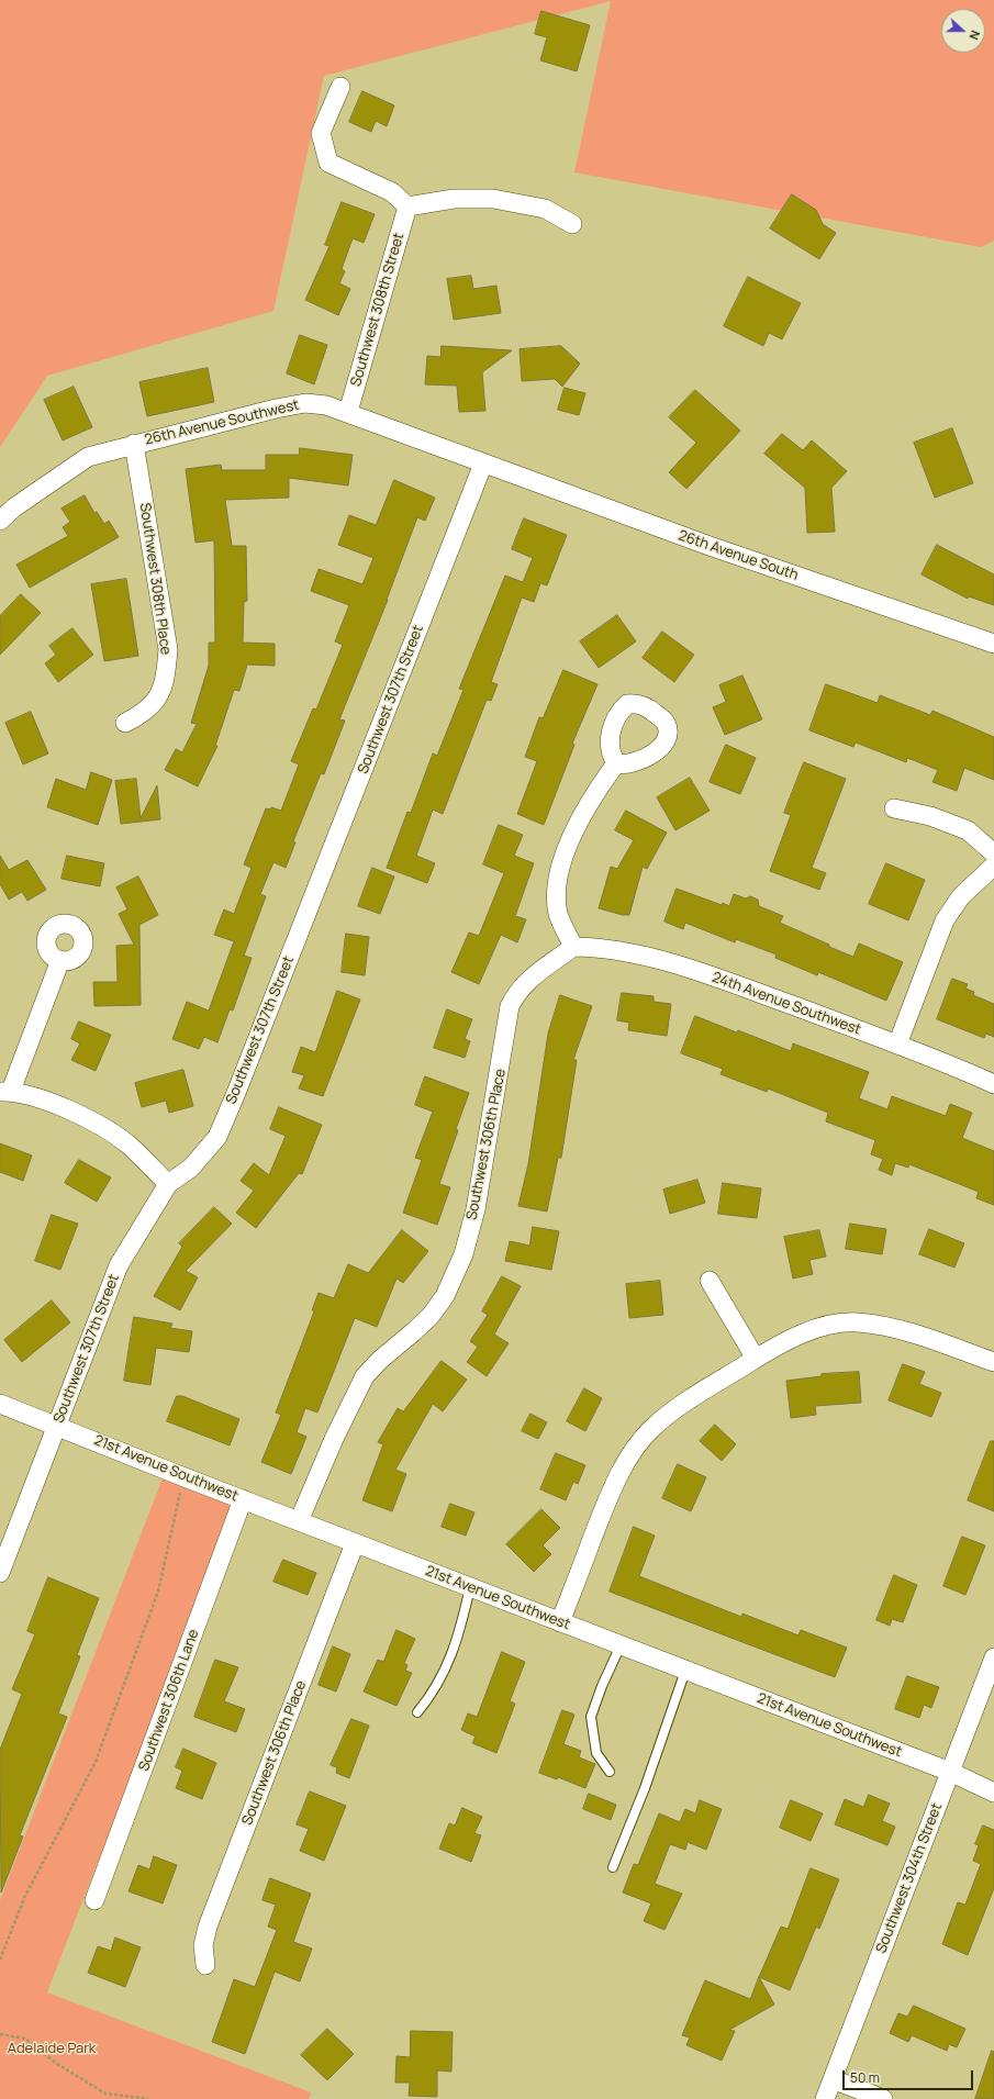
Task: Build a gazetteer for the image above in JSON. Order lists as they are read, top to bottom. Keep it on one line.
{"streets":{"street":["Southwest 308th Street","26th Avenue Southwest","26th Avenue South","Southwest 308th Place","Southwest 307th Street","24th Avenue Southwest","Southwest 306th Place","21st Avenue Southwest","Southwest 306th Lane","Southwest 304th Street"]},"crossings":[["Southwest 308th Street","26th Avenue Southwest"],["26th Avenue Southwest","26th Avenue South"],["26th Avenue Southwest","Southwest 308th Place"],["26th Avenue Southwest","Southwest 307th Street"],["26th Avenue South","Southwest 307th Street"],["Southwest 307th Street","21st Avenue Southwest"],["24th Avenue Southwest","Southwest 306th Place"],["Southwest 306th Place","21st Avenue Southwest"],["21st Avenue Southwest","Southwest 306th Lane"],["21st Avenue Southwest","Southwest 304th Street"]],"parks":["Adelaide Park"],"scale_bar":"50 m","north":"right"}
